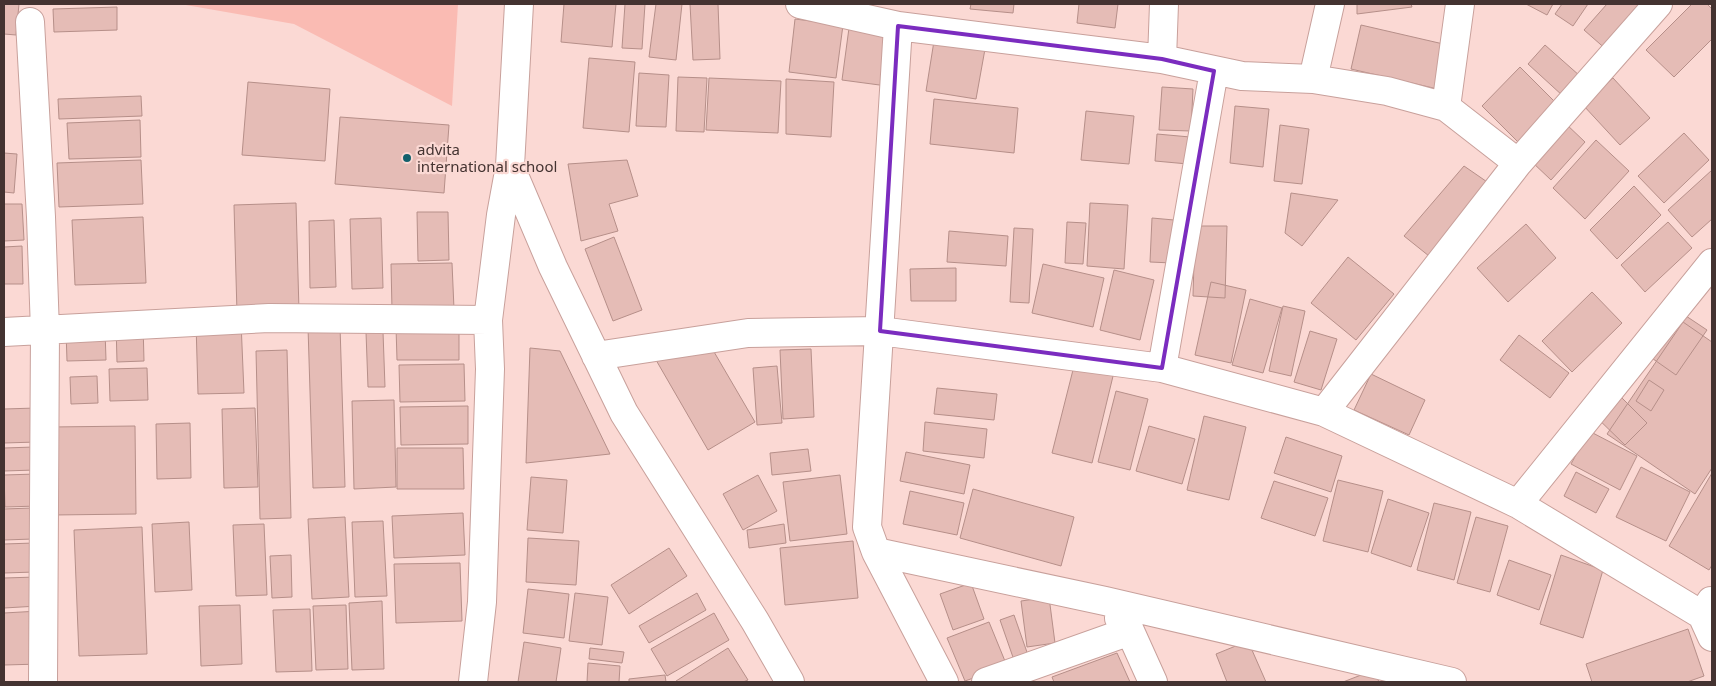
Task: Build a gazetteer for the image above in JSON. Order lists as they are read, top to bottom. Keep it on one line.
{"places":["advita international school"]}
